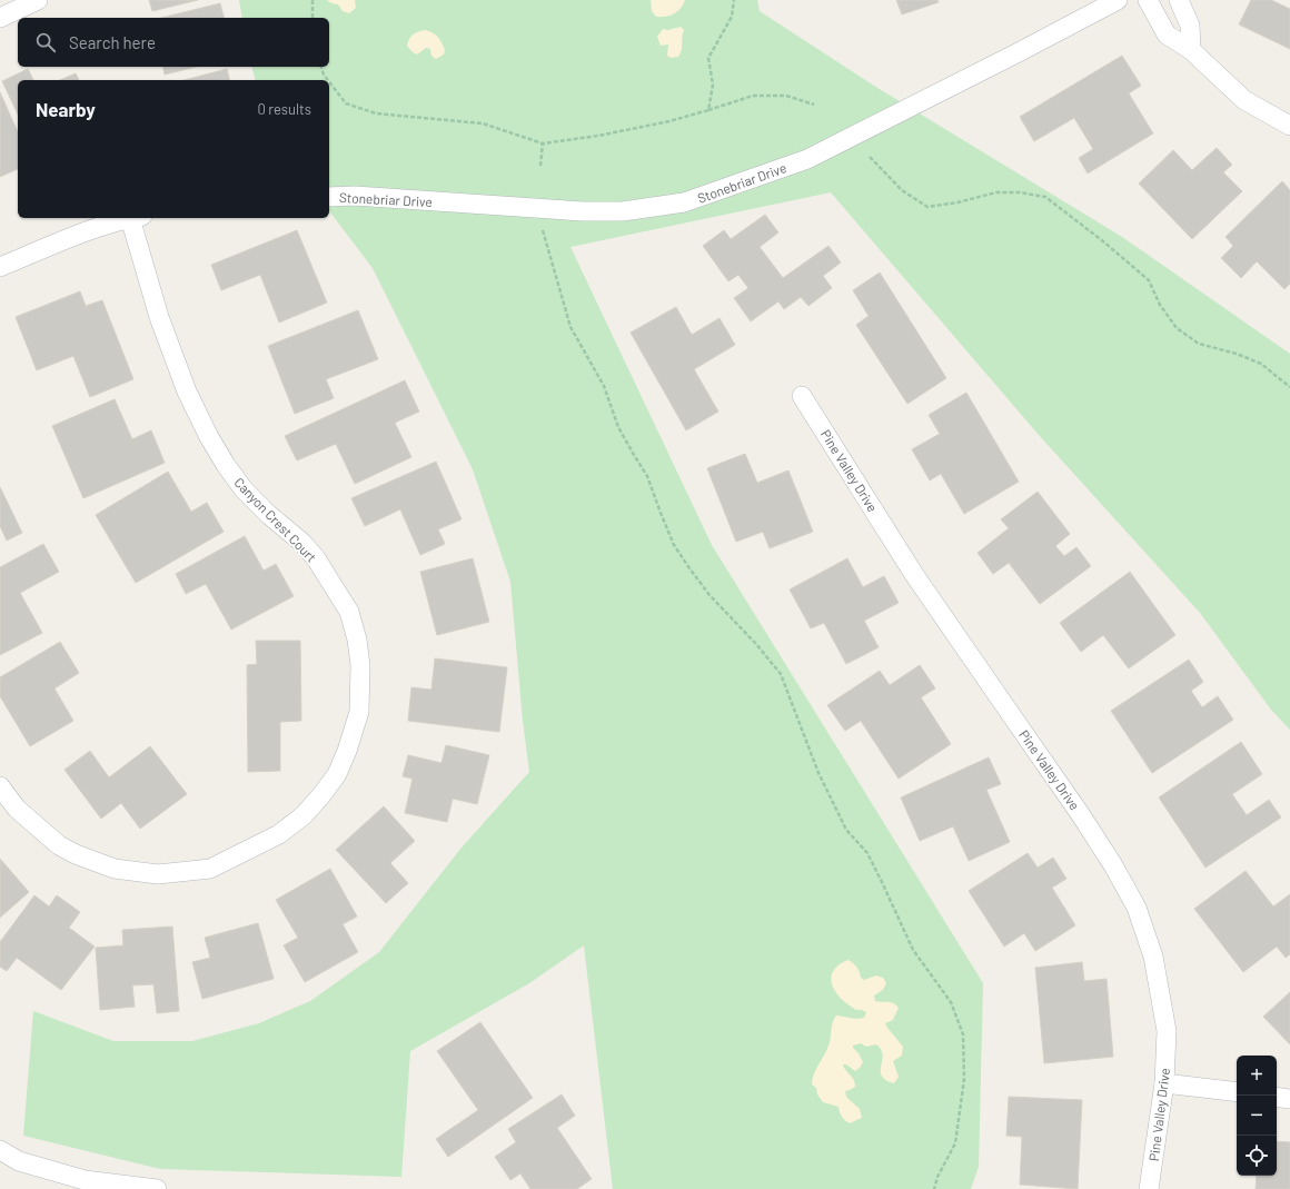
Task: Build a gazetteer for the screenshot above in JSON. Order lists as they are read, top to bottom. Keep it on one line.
{"streets":{"street":["Stonebriar Drive","Pine Valley Drive","Canyon Crest Court"]},"page":{"search":"Search here","heading":["Nearby","0 results"],"map_buttons":["+","−"]}}
